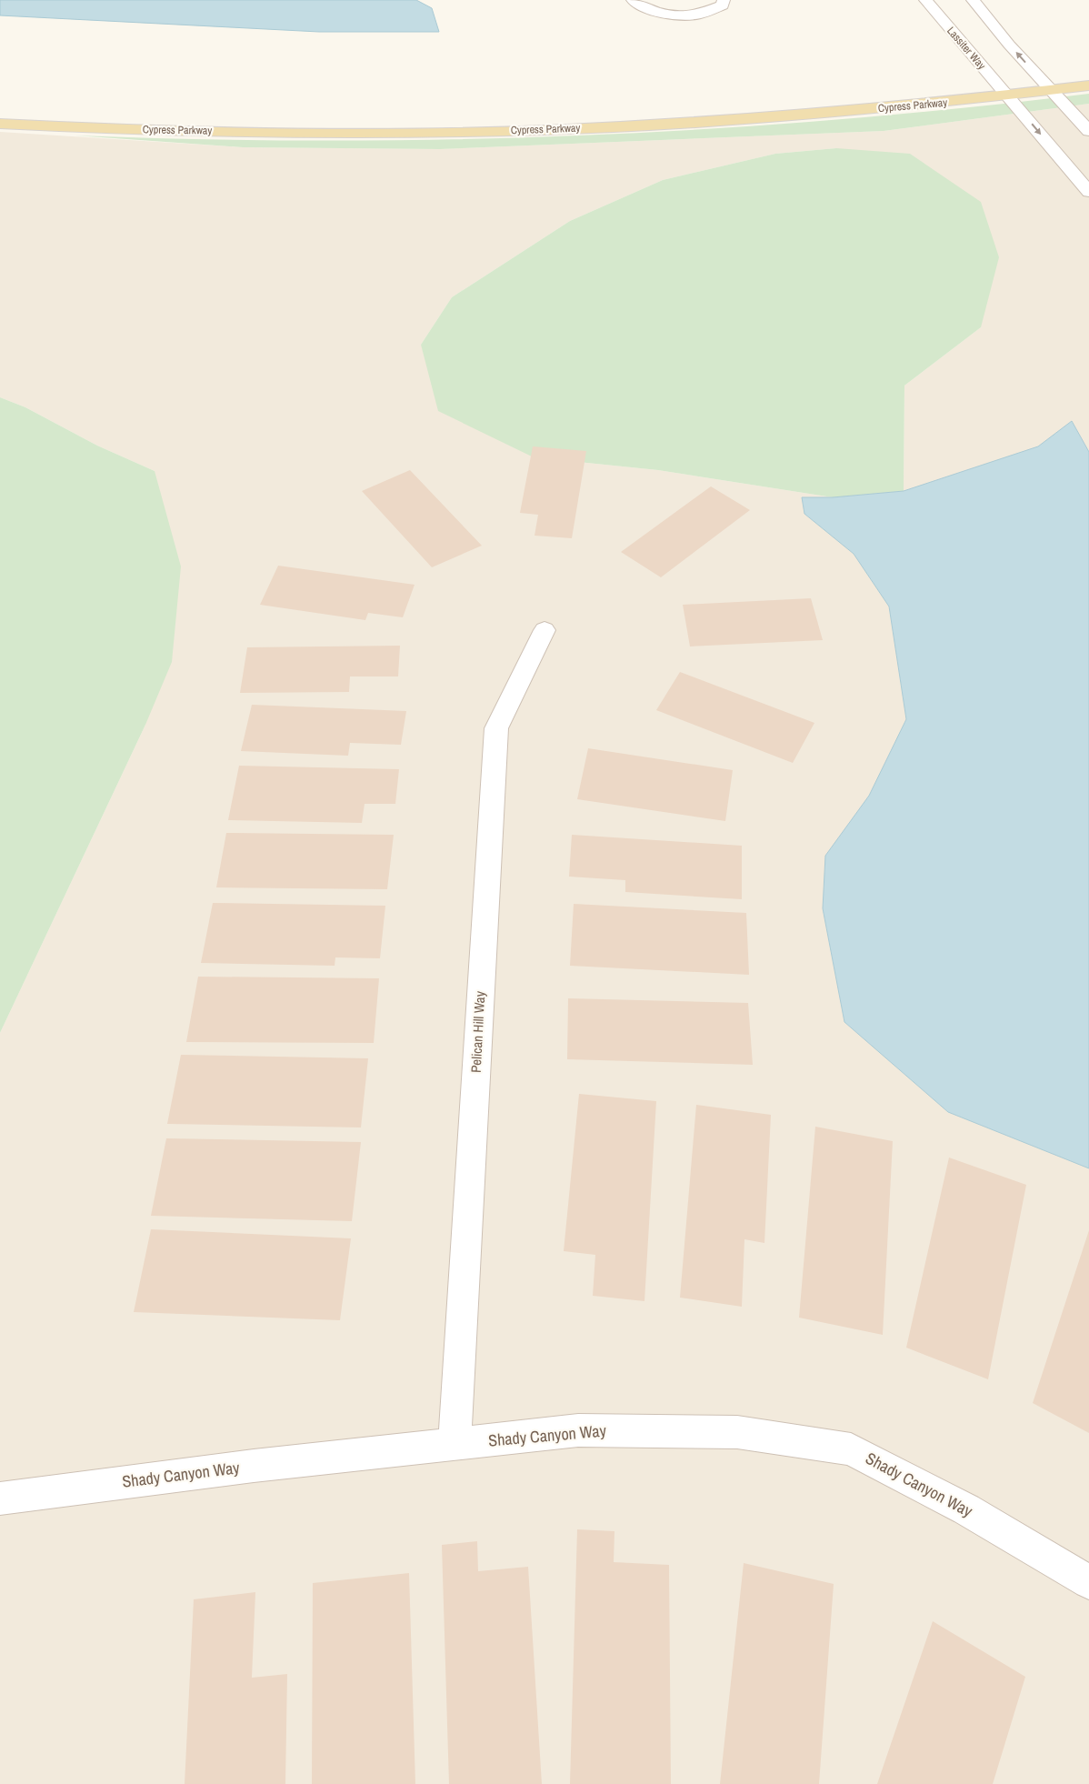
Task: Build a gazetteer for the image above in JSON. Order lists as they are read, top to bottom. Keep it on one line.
{"streets":{"main road":["Cypress Parkway"],"street":["Lassiter Way","Pelican Hill Way","Shady Canyon Way"]},"crossings":[["Lassiter Way","Cypress Parkway"],["Pelican Hill Way","Shady Canyon Way"]]}
